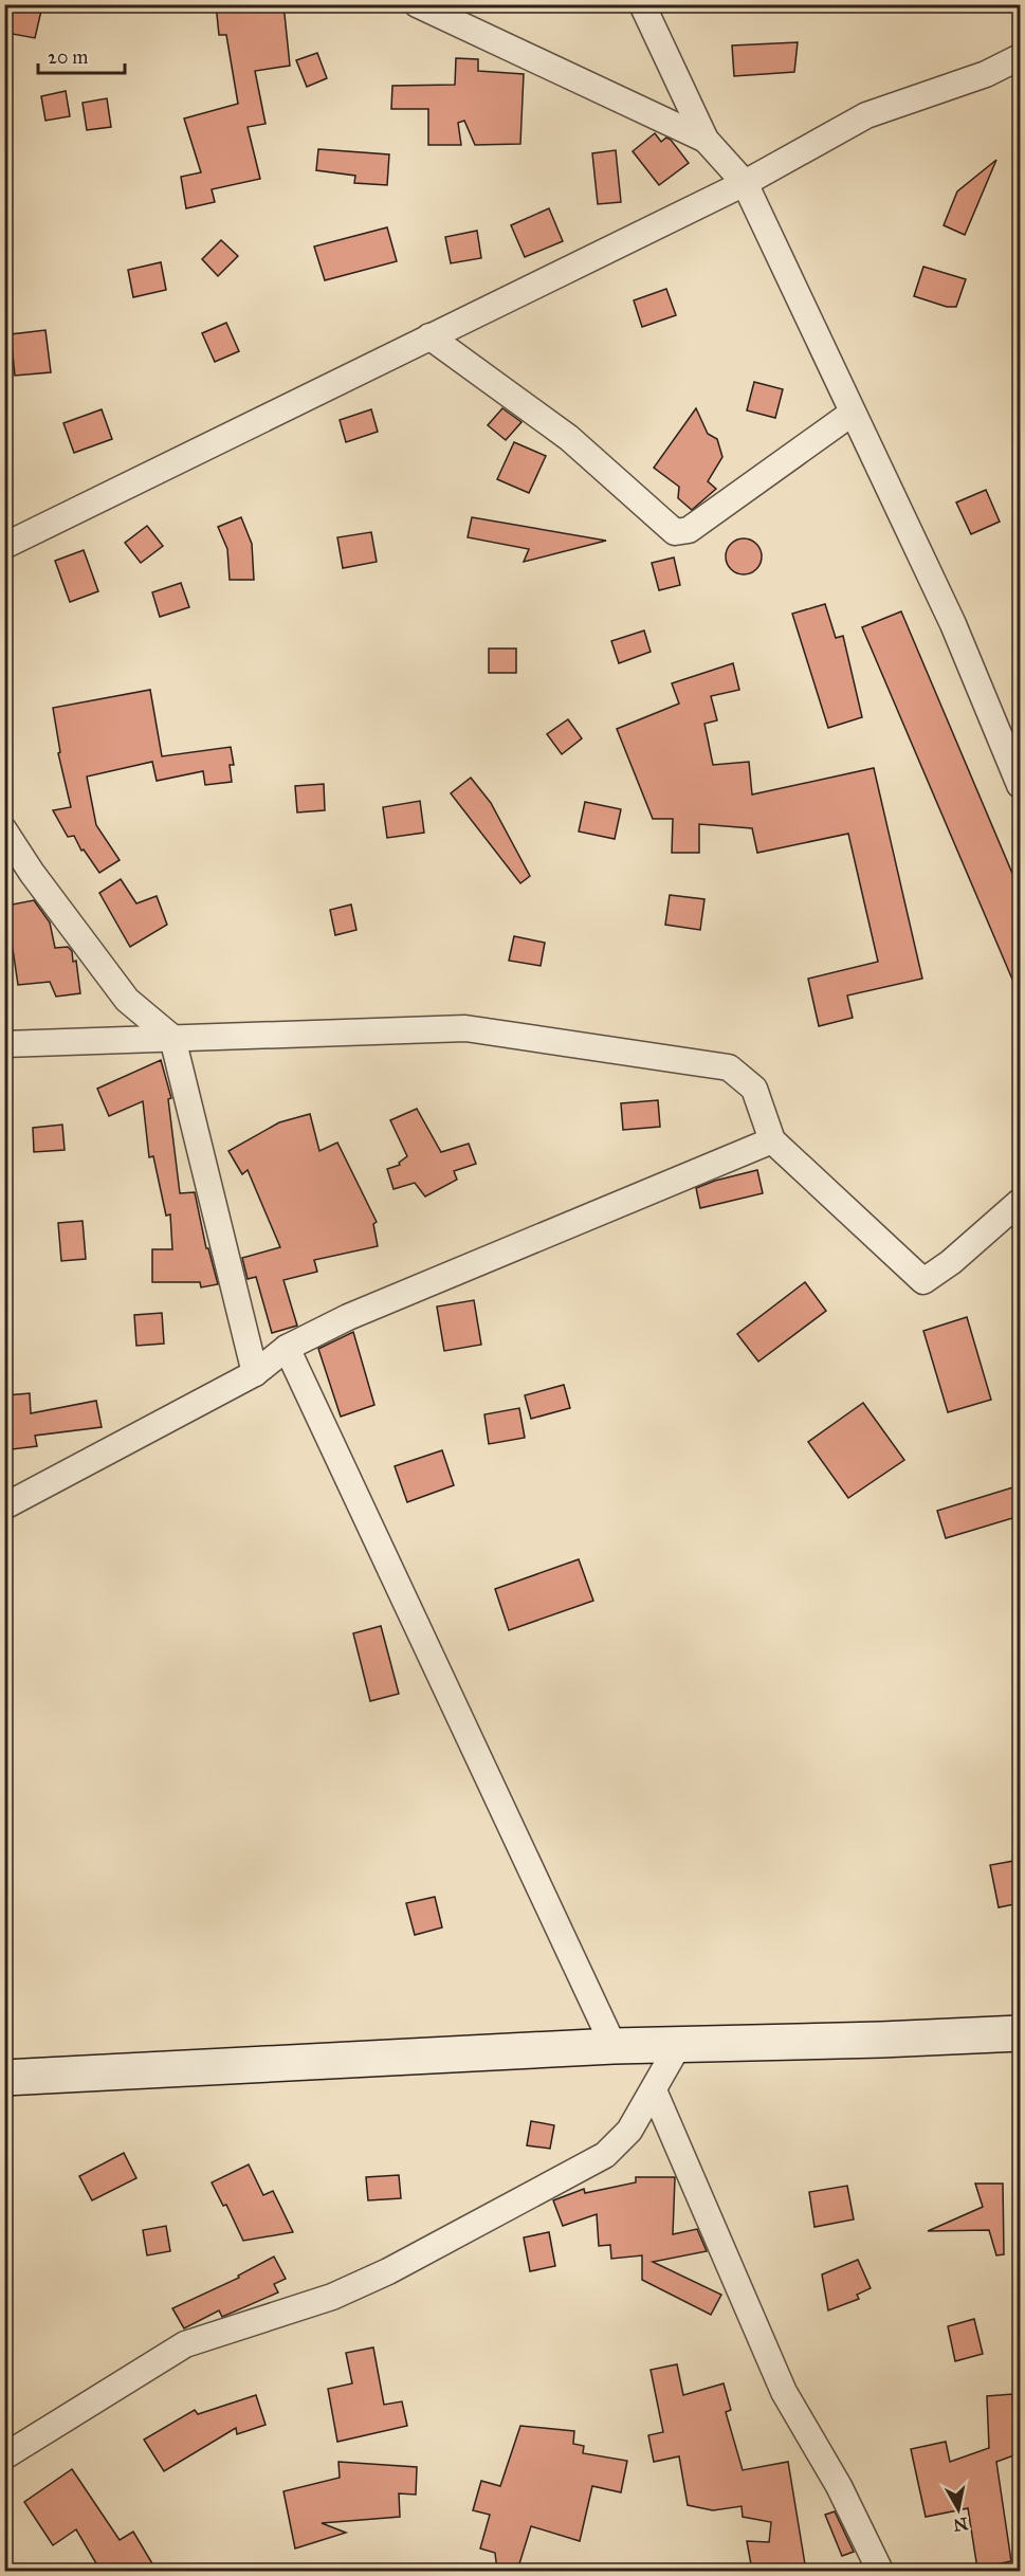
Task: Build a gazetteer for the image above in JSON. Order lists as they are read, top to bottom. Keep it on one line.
{"scale_bar":"20 m","north":"bottom"}
